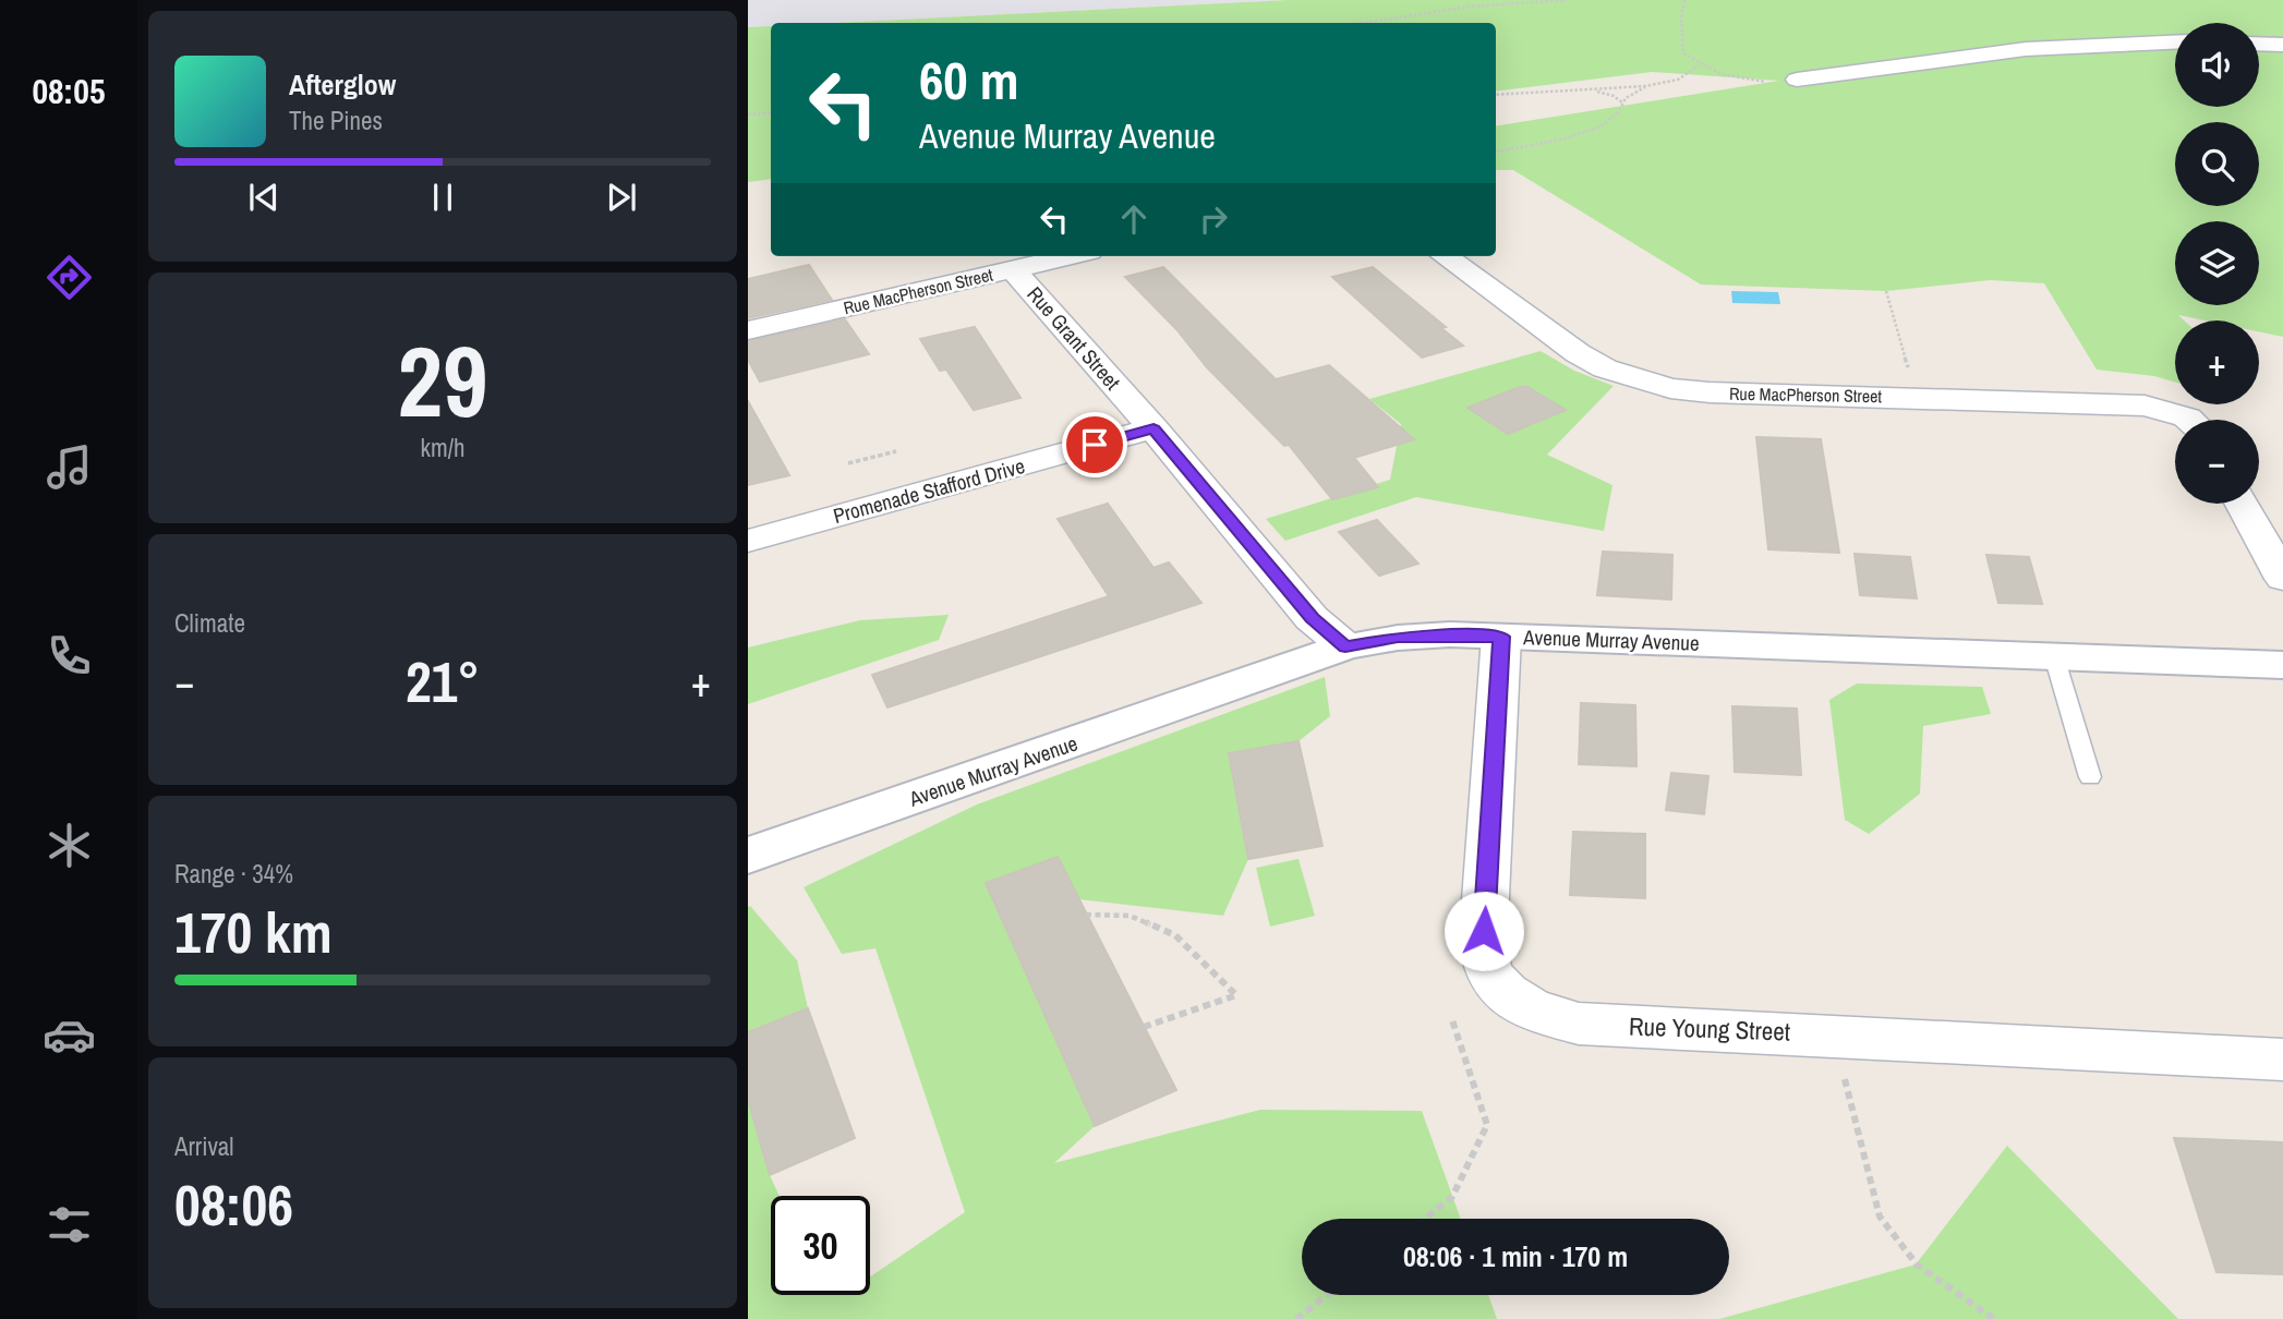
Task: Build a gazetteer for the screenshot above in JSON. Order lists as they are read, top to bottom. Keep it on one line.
{"streets":{"street":["Rue MacPherson Street","Rue Grant Street","Promenade Stafford Drive","Avenue Murray Avenue","Rue Young Street"]},"crossings":[["Rue MacPherson Street","Rue Grant Street"],["Rue Grant Street","Promenade Stafford Drive"],["Rue Grant Street","Avenue Murray Avenue"],["Avenue Murray Avenue","Rue Young Street"]],"page":{"tabs":"08:05","map_buttons":["+","−"],"turn":["60 m","Avenue Murray Avenue"],"song":["Afterglow","The Pines"],"tile":[["29","km/h"],"Climate",["Range · 34%","170 km"],["Arrival","08:06"]],"heat":["−","21°","+"],"limit":"30","trip":"08:06 · 1 min · 170 m"}}
